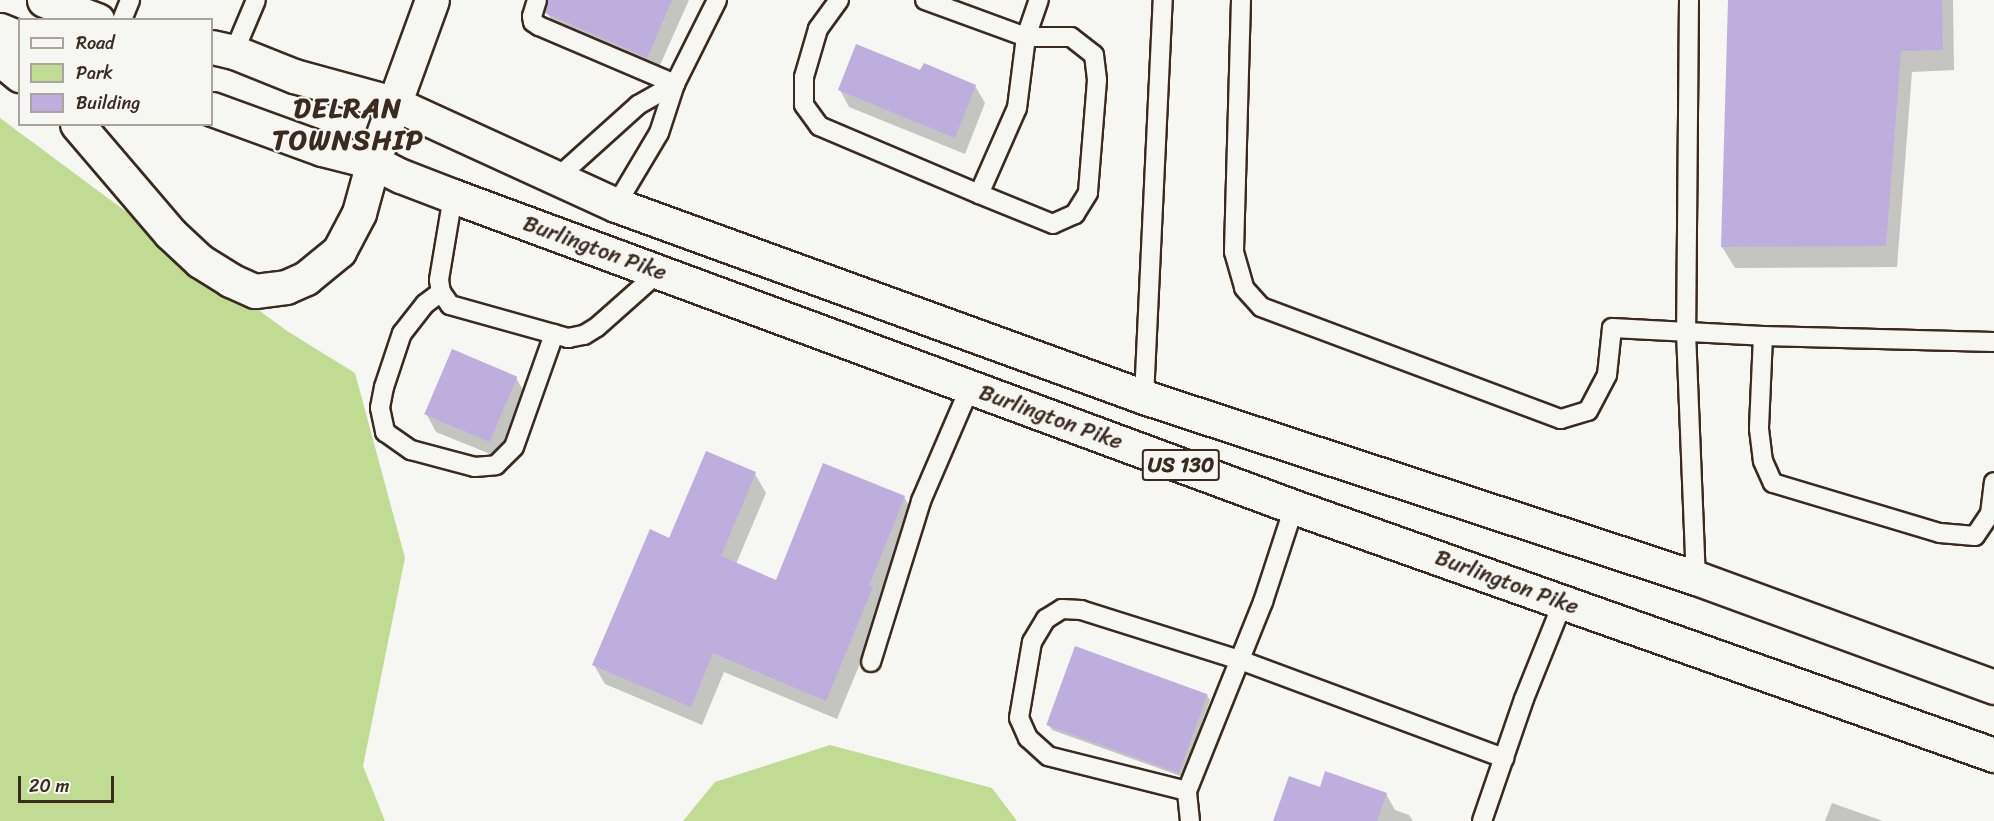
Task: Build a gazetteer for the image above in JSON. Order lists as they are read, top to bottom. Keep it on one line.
{"streets":{"main road":["Burlington Pike","US 130"]},"districts":["DELRAN TOWNSHIP"],"legend":["Road","Park","Building"],"scale_bar":"20 m"}
